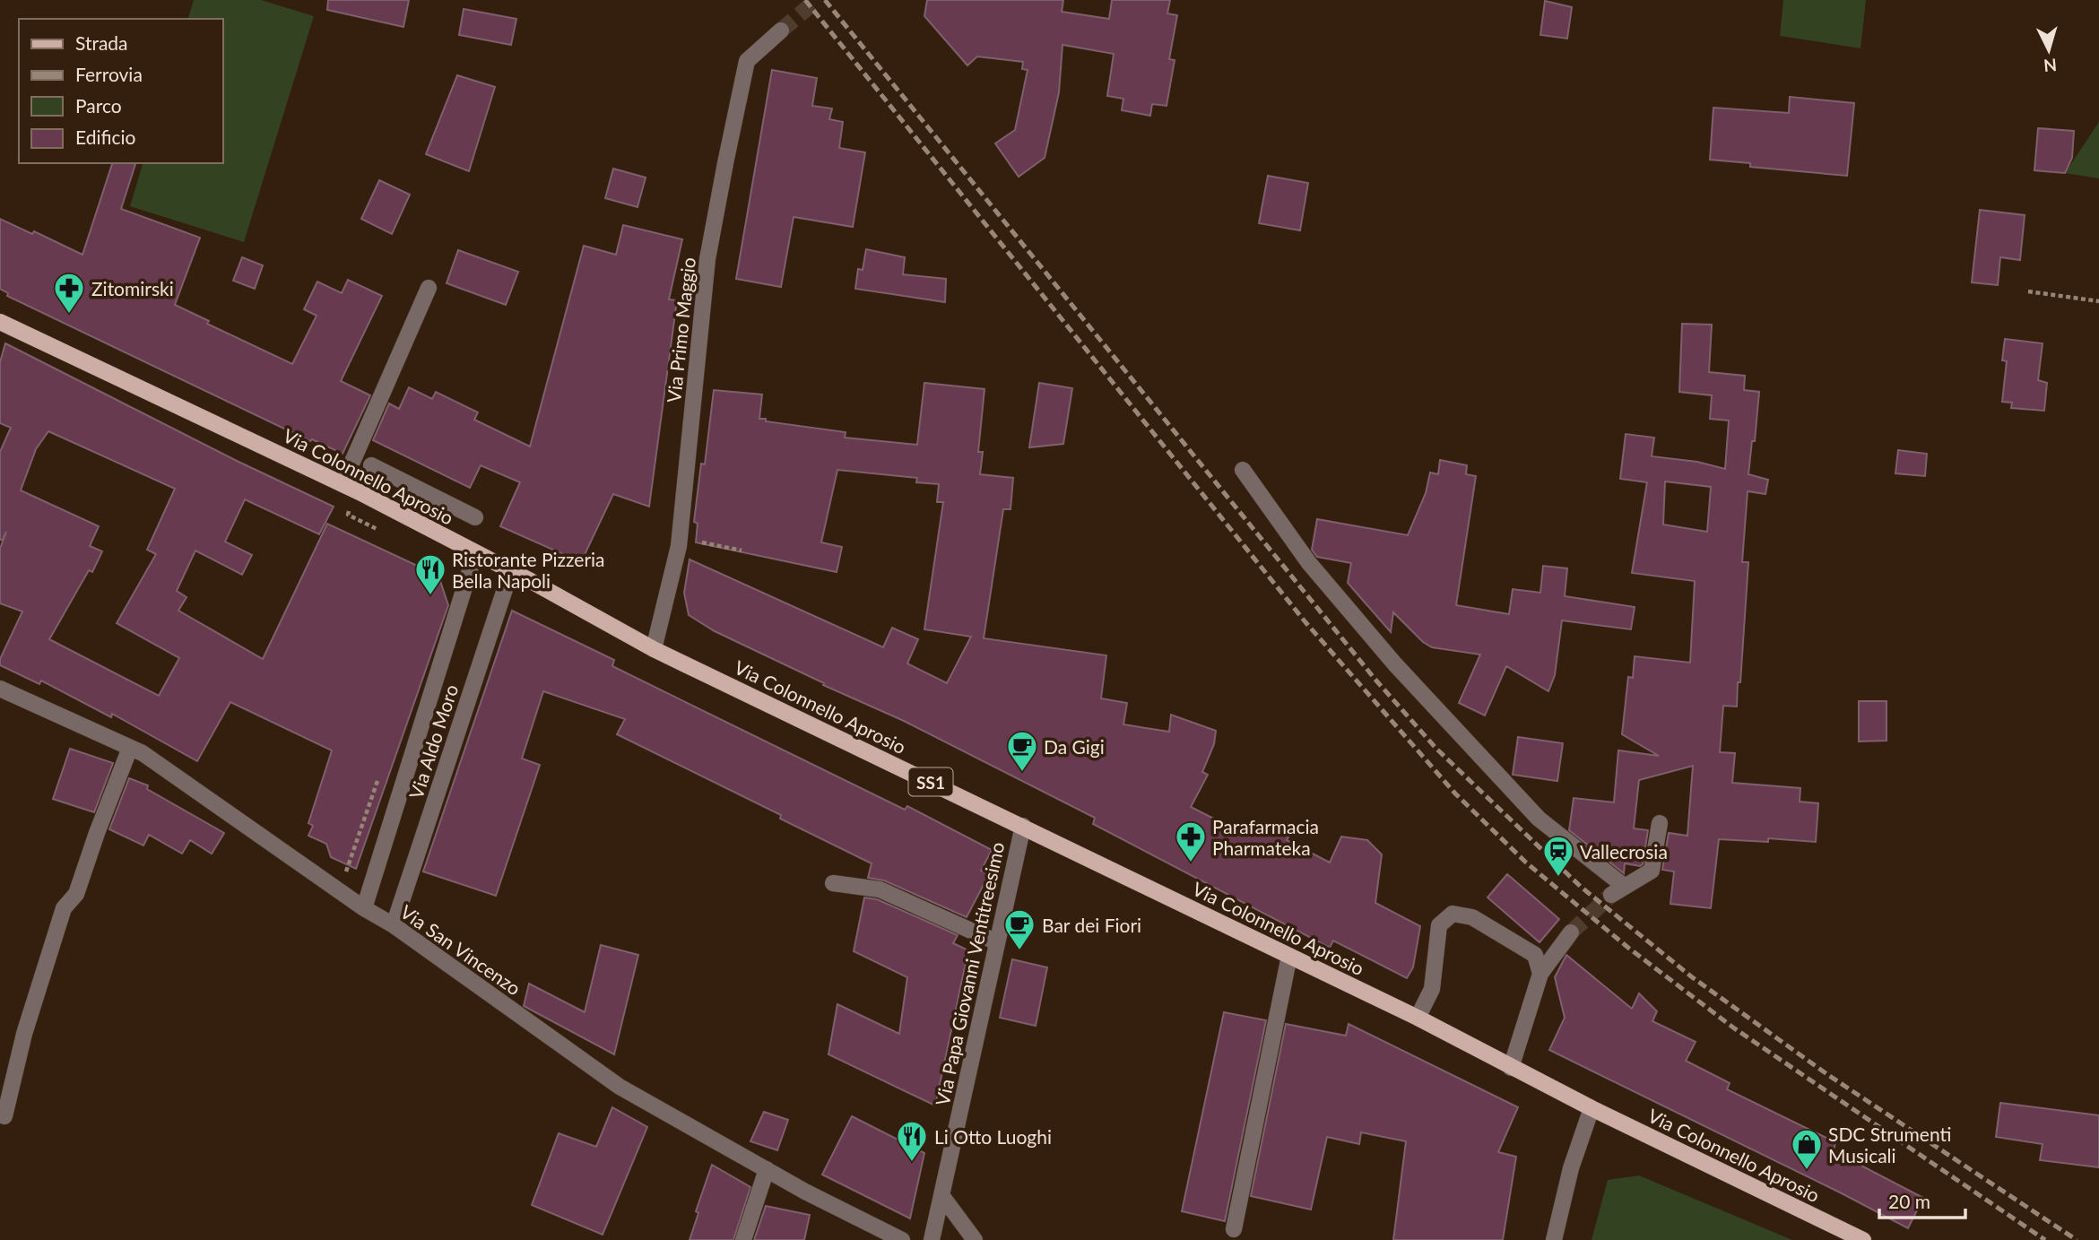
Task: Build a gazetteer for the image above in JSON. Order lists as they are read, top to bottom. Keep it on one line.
{"streets":{"main road":["Via Colonnello Aprosio","SS1"],"street":["Via Primo Maggio","Via Aldo Moro","Via San Vincenzo","Via Papa Giovanni Ventitreesimo"]},"crossings":[["Via Primo Maggio","Via Colonnello Aprosio"],["Via Colonnello Aprosio","Via Aldo Moro"],["Via Colonnello Aprosio","Via Papa Giovanni Ventitreesimo"],["Via Aldo Moro","Via San Vincenzo"]],"places":{"pharmacy":["Zitomirski","Parafarmacia Pharmateka"],"restaurant":["Ristorante Pizzeria Bella Napoli","Li Otto Luoghi"],"cafe":["Da Gigi","Bar dei Fiori"],"station":["Vallecrosia"],"shop":["SDC Strumenti Musicali"]},"legend":["Strada","Ferrovia","Parco","Edificio"],"scale_bar":"20 m","north":"bottom"}
